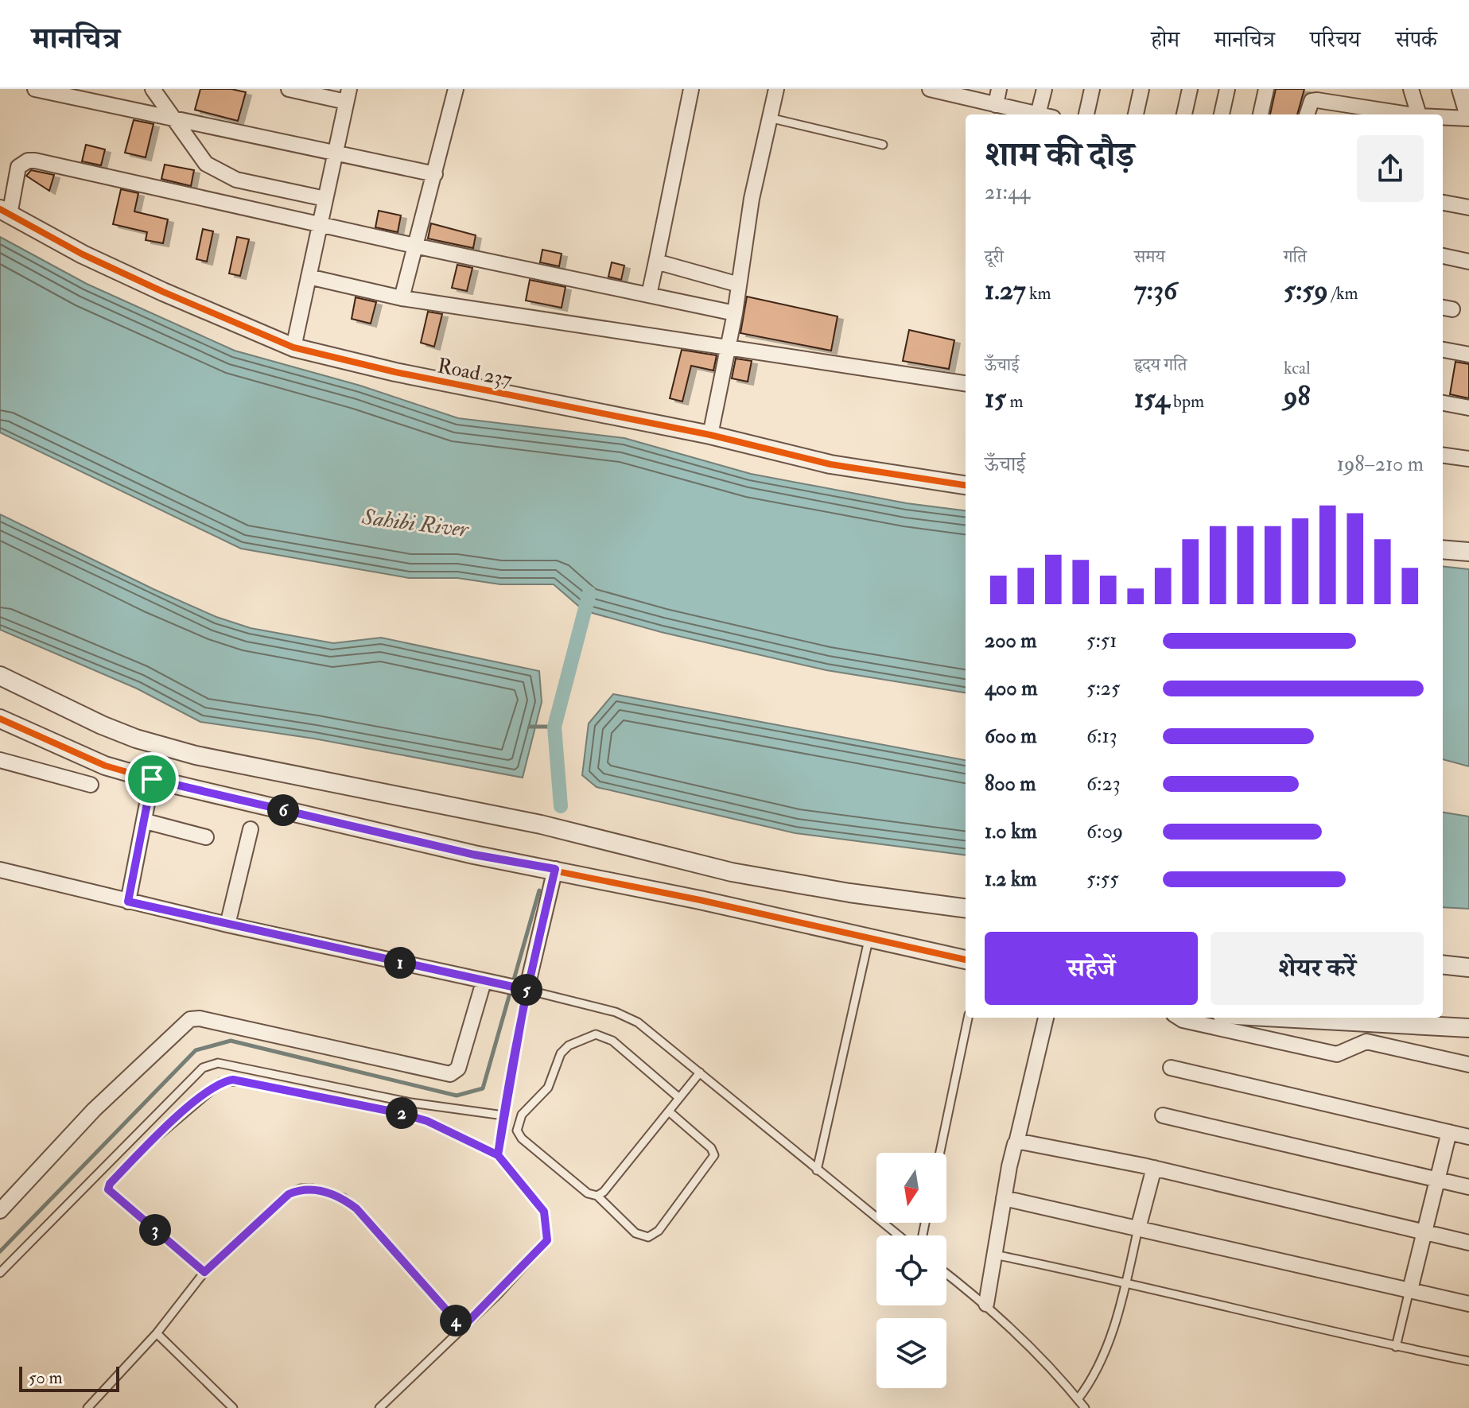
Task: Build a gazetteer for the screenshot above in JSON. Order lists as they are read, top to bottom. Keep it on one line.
{"streets":{"street":["Road 237"]},"water":["Sahibi River"],"scale_bar":"50 m","north":"bottom","page":{"header":"मानचित्र","nav":["होम","मानचित्र","परिचय","संपर्क"],"heading":["शाम की दौड़","21:44"],"stats":[["दूरी","1.27 km"],["समय","7:36"],["गति","5:59 /km"],["ऊँचाई","15 m"],["हृदय गति","154 bpm"],["kcal","98"]],"chart":["ऊँचाई","198–210 m"],"list":[{"name":"200 m","note":"5:51"},{"name":"400 m","note":"5:25"},{"name":"600 m","note":"6:13"},{"name":"800 m","note":"6:23"},{"name":"1.0 km","note":"6:09"},{"name":"1.2 km","note":"5:55"}],"pins":["6","1","5","2","3","4"],"buttons":["सहेजें","शेयर करें"],"scale":"50 m"}}
